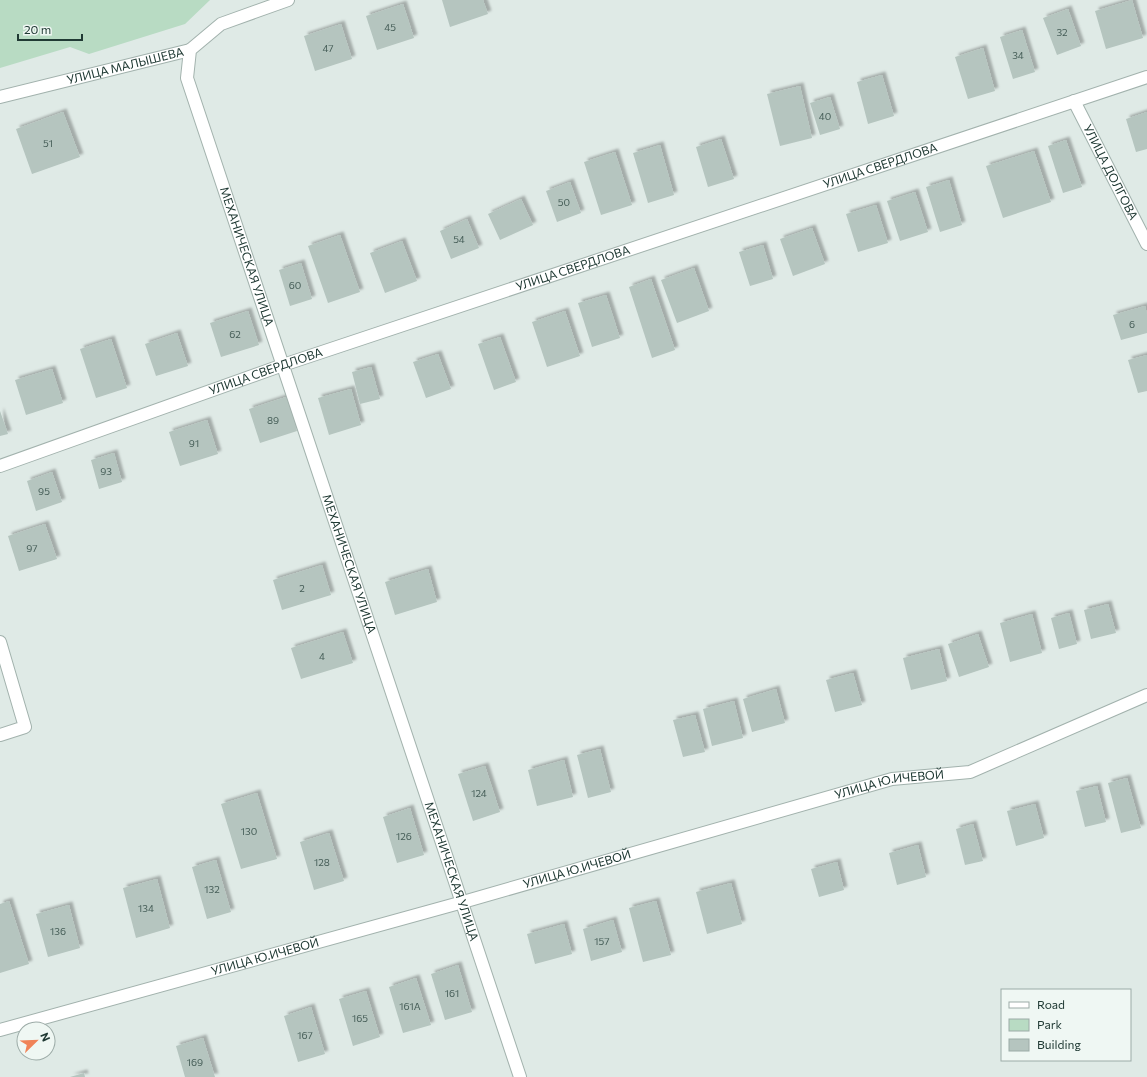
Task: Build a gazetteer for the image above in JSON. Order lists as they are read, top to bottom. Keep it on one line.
{"streets":{"street":["УЛИЦА МАЛЫШЕВА","УЛИЦА СВЕРДЛОВА","УЛИЦА ДОЛГОВА","МЕХАНИЧЕСКАЯ УЛИЦА","УЛИЦА Ю.ИЧЕВОЙ"]},"crossings":[["УЛИЦА МАЛЫШЕВА","МЕХАНИЧЕСКАЯ УЛИЦА"],["УЛИЦА СВЕРДЛОВА","УЛИЦА ДОЛГОВА"],["УЛИЦА СВЕРДЛОВА","МЕХАНИЧЕСКАЯ УЛИЦА"],["МЕХАНИЧЕСКАЯ УЛИЦА","УЛИЦА Ю.ИЧЕВОЙ"]],"house_numbers":["45","32","47","34","40","51","50","54","60","6","62","89","91","93","95","97","2","4","124","130","126","128","132","134","136","157","161","161А","165","167","169"],"legend":["Road","Park","Building"],"scale_bar":"20 m","north":"top right"}
